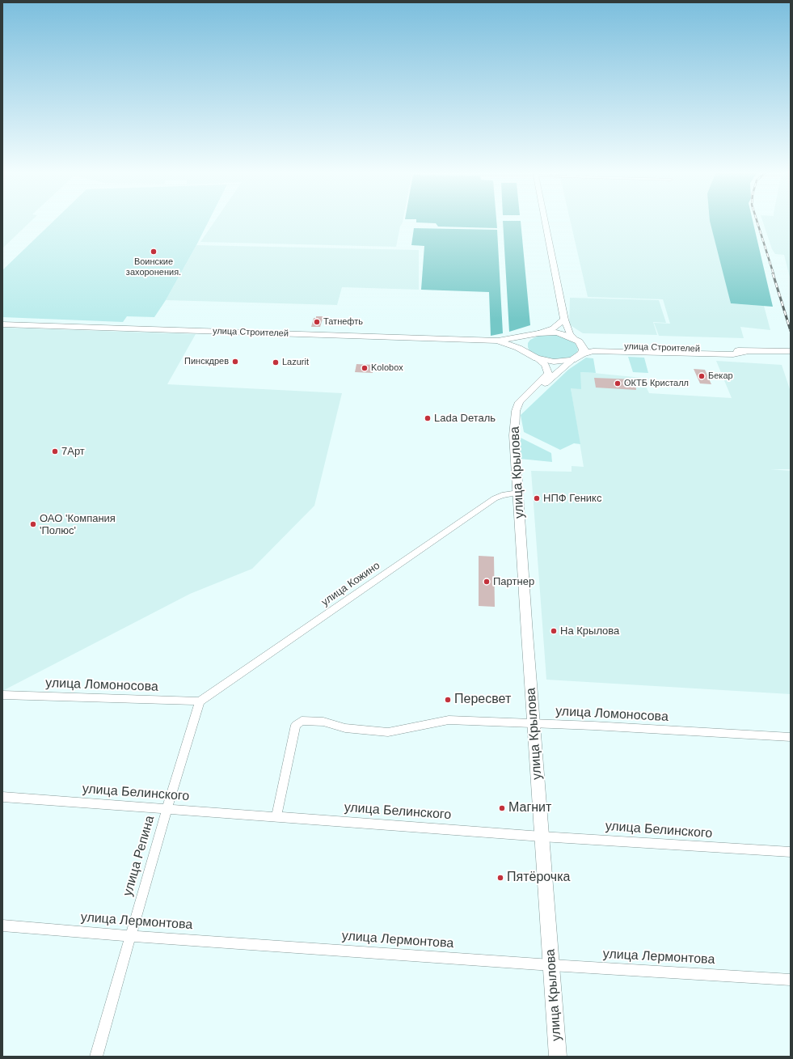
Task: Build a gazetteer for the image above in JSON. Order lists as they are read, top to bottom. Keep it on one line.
{"streets":{"main road":["улица Строителей","улица Крылова"],"street":["улица Кожино","улица Ломоносова","улица Белинского","улица Репина","улица Лермонтова"]},"crossings":[["улица Строителей","улица Крылова"],["улица Крылова","улица Кожино"],["улица Крылова","улица Ломоносова"],["улица Крылова","улица Белинского"],["улица Крылова","улица Лермонтова"],["улица Кожино","улица Ломоносова"],["улица Кожино","улица Репина"],["улица Ломоносова","улица Белинского"],["улица Ломоносова","улица Репина"],["улица Белинского","улица Репина"],["улица Репина","улица Лермонтова"]],"places":["Воинские захоронения.","Татнефть","Пинскдрев","Lazurit","Kolobox","Бекар","ОКТБ Кристалл","Lada Dеталь","7Арт","НПФ Геникс","ОАО 'Компания 'Полюс'","Партнер","На Крылова","Пересвет","Магнит","Пятёрочка"]}
